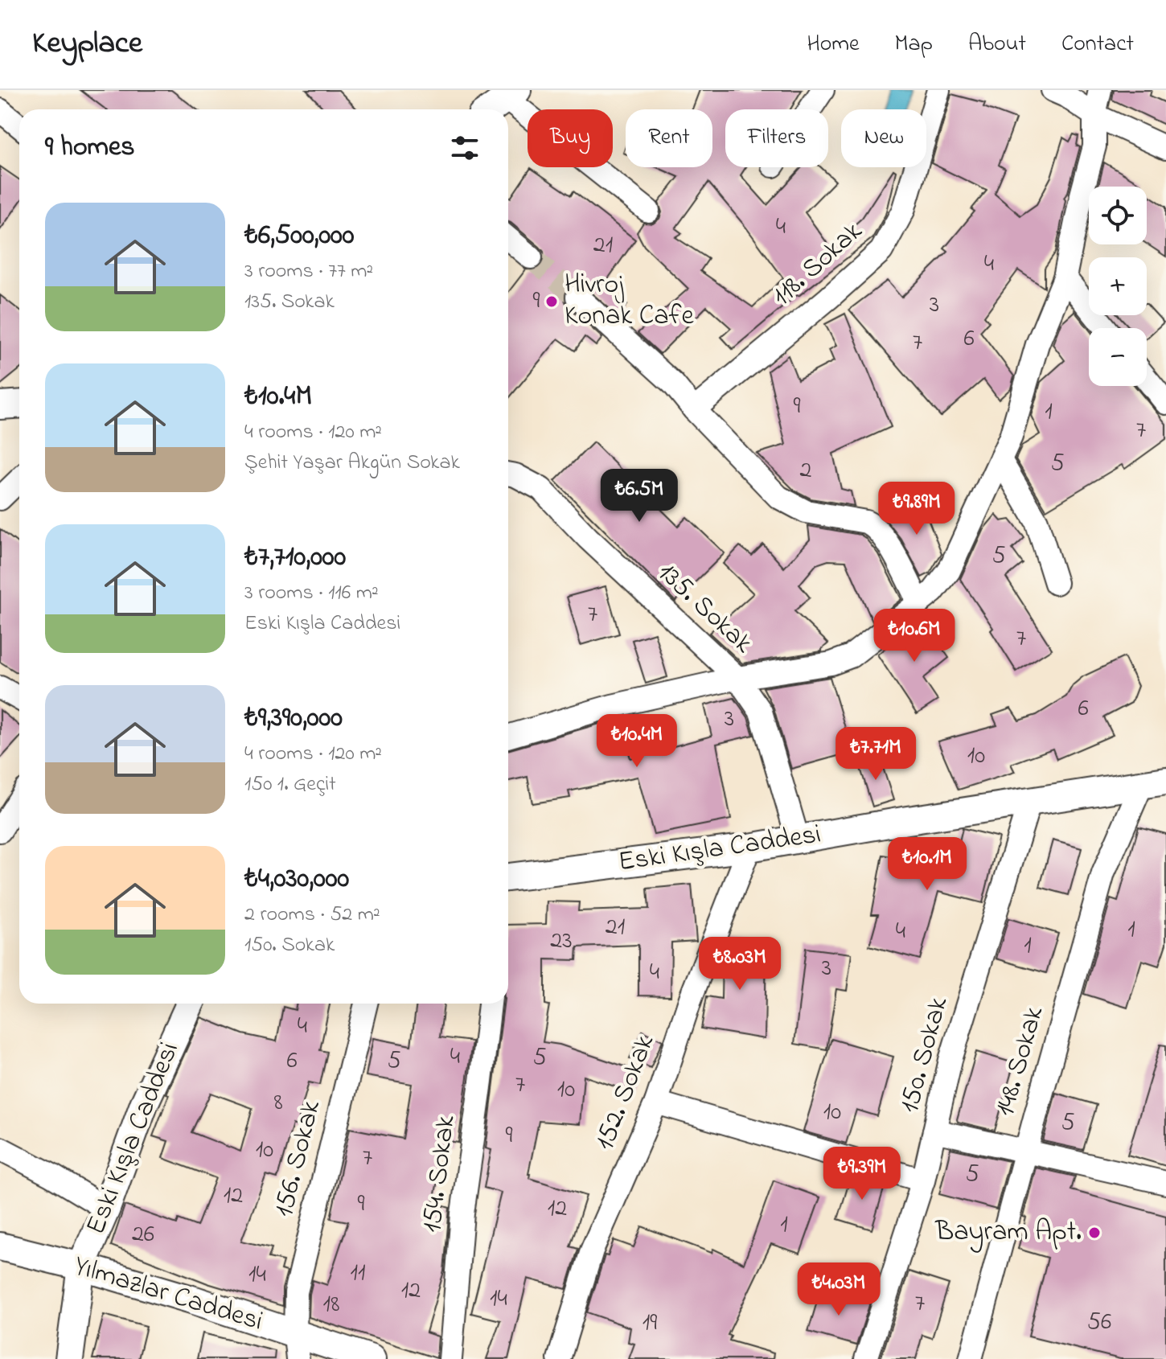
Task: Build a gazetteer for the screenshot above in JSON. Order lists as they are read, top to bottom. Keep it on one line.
{"streets":{"street":["118. Sokak","135. Sokak","Eski Kışla Caddesi","150. Sokak","148. Sokak","152. Sokak","156. Sokak","154. Sokak","Yılmazlar Caddesi"]},"crossings":[["135. Sokak","Eski Kışla Caddesi"],["Eski Kışla Caddesi","150. Sokak"],["Eski Kışla Caddesi","148. Sokak"],["Eski Kışla Caddesi","152. Sokak"],["Eski Kışla Caddesi","Yılmazlar Caddesi"],["156. Sokak","Yılmazlar Caddesi"]],"places":["Hivroj Konak Cafe","Bayram Apt."],"house_numbers":["4","21","4","9","3","6","7","9","1","7","5","2","5","7","7","6","3","10","21","1","4","23","1","3","4","4","4","5","6","5","7","10","8","10","5","9","10","7","5","12","9","12","1","26","11","14","12","14","7","18","56","19"],"page":{"header":"Keyplace","nav":["Home","Map","About","Contact"],"chip":["Buy","Rent","Filters","New"],"heading":"9 homes","map_buttons":["+","−"],"list":[{"name":"₺6,500,000","note":"3 rooms · 77 m² · 135. Sokak"},{"name":"₺10.4M","note":"4 rooms · 120 m² · Şehit Yaşar Akgün Sokak"},{"name":"₺7,710,000","note":"3 rooms · 116 m² · Eski Kışla Caddesi"},{"name":"₺9,390,000","note":"4 rooms · 120 m² · 150 1. Geçit"},{"name":"₺4,030,000","note":"2 rooms · 52 m² · 150. Sokak"}],"price":["₺6.5M","₺9.89M","₺10.6M","₺10.4M","₺7.71M","₺10.1M","₺8.03M","₺9.39M","₺4.03M"]}}
